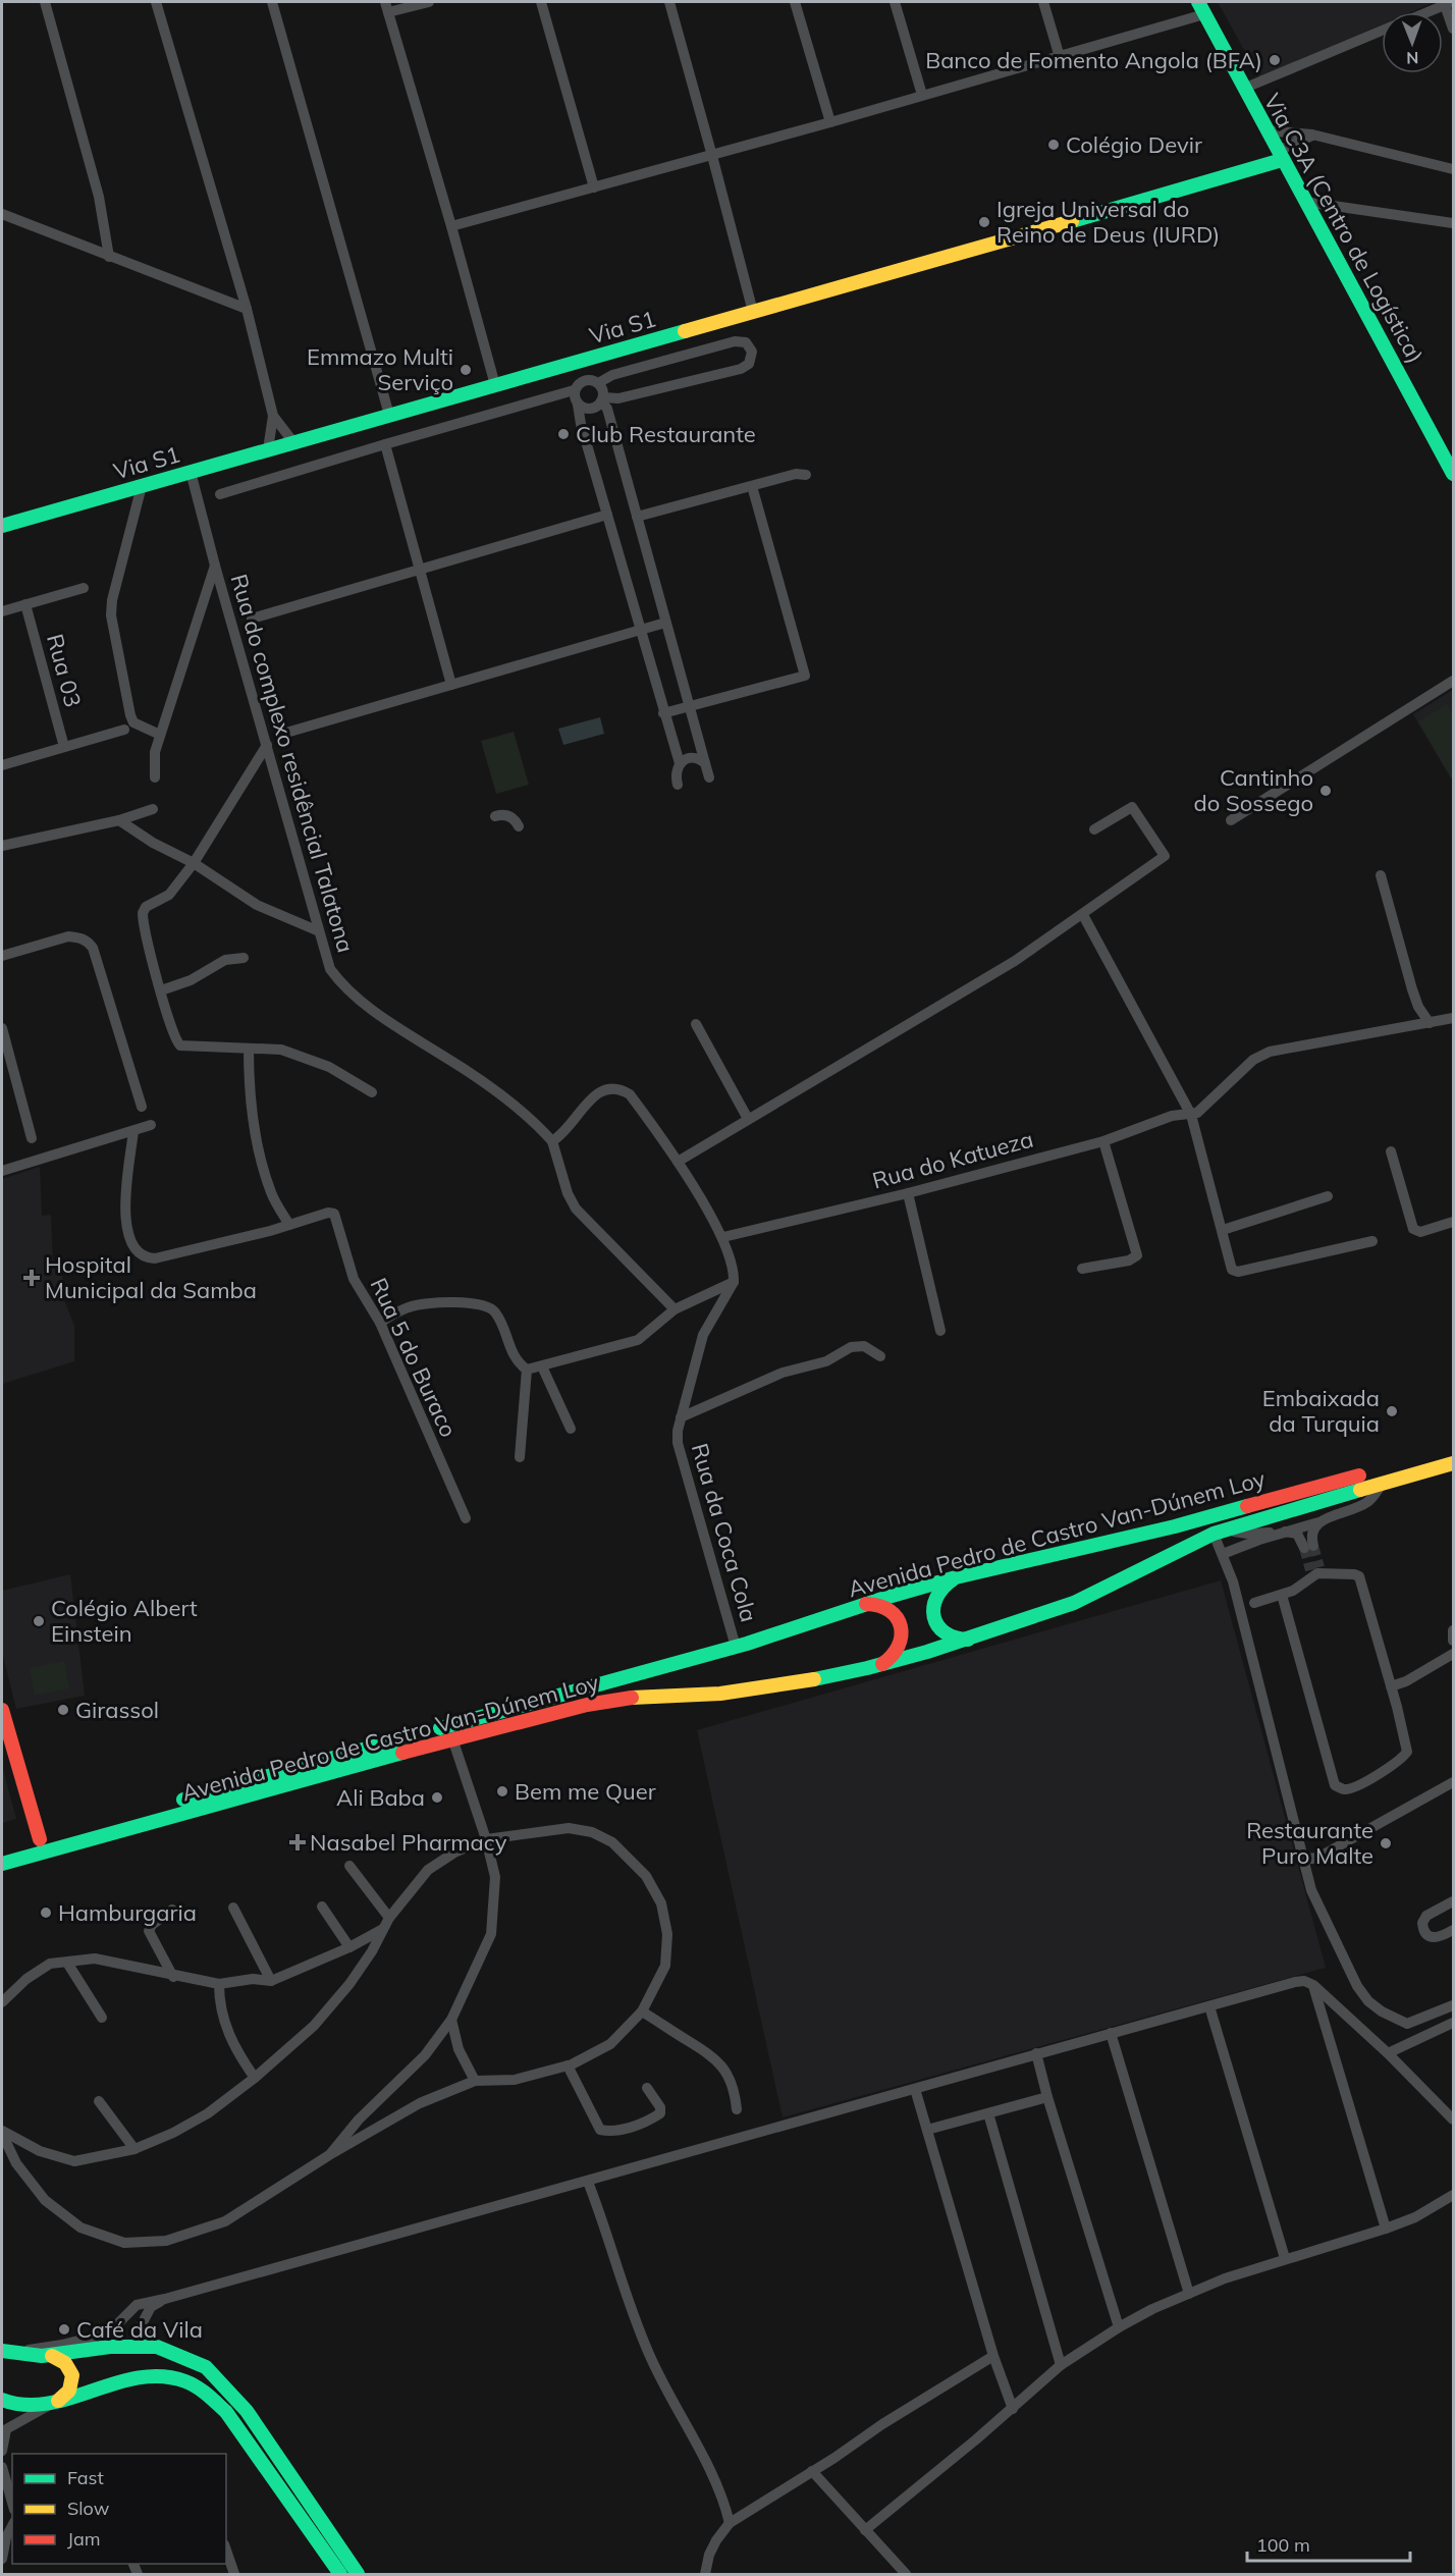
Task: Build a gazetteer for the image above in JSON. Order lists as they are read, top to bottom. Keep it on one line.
{"streets":{"main road":["Via C3A (Centro de Logística)","Via S1","Avenida Pedro de Castro Van-Dúnem Loy"],"street":["Rua 03","Rua do complexo residêncial Talatona","Rua do Katueza","Rua 5 do Buraco","Rua da Coca Cola"]},"crossings":[["Via C3A (Centro de Logística)","Via S1"],["Via S1","Rua do complexo residêncial Talatona"],["Rua da Coca Cola","Avenida Pedro de Castro Van-Dúnem Loy"]],"places":{"other":["Banco de Fomento Angola (BFA)","Colégio Devir","Igreja Universal do Reino de Deus (IURD)","Emmazo Multi Serviço","Club Restaurante","Cantinho do Sossego","Embaixada da Turquia","Colégio Albert Einstein","Girassol","Bem me Quer","Ali Baba","Restaurante Puro Malte","Hamburgaria","Café da Vila"],"health":["Hospital Municipal da Samba","Nasabel Pharmacy"]},"legend":["Fast","Slow","Jam"],"scale_bar":"100 m","north":"bottom"}
